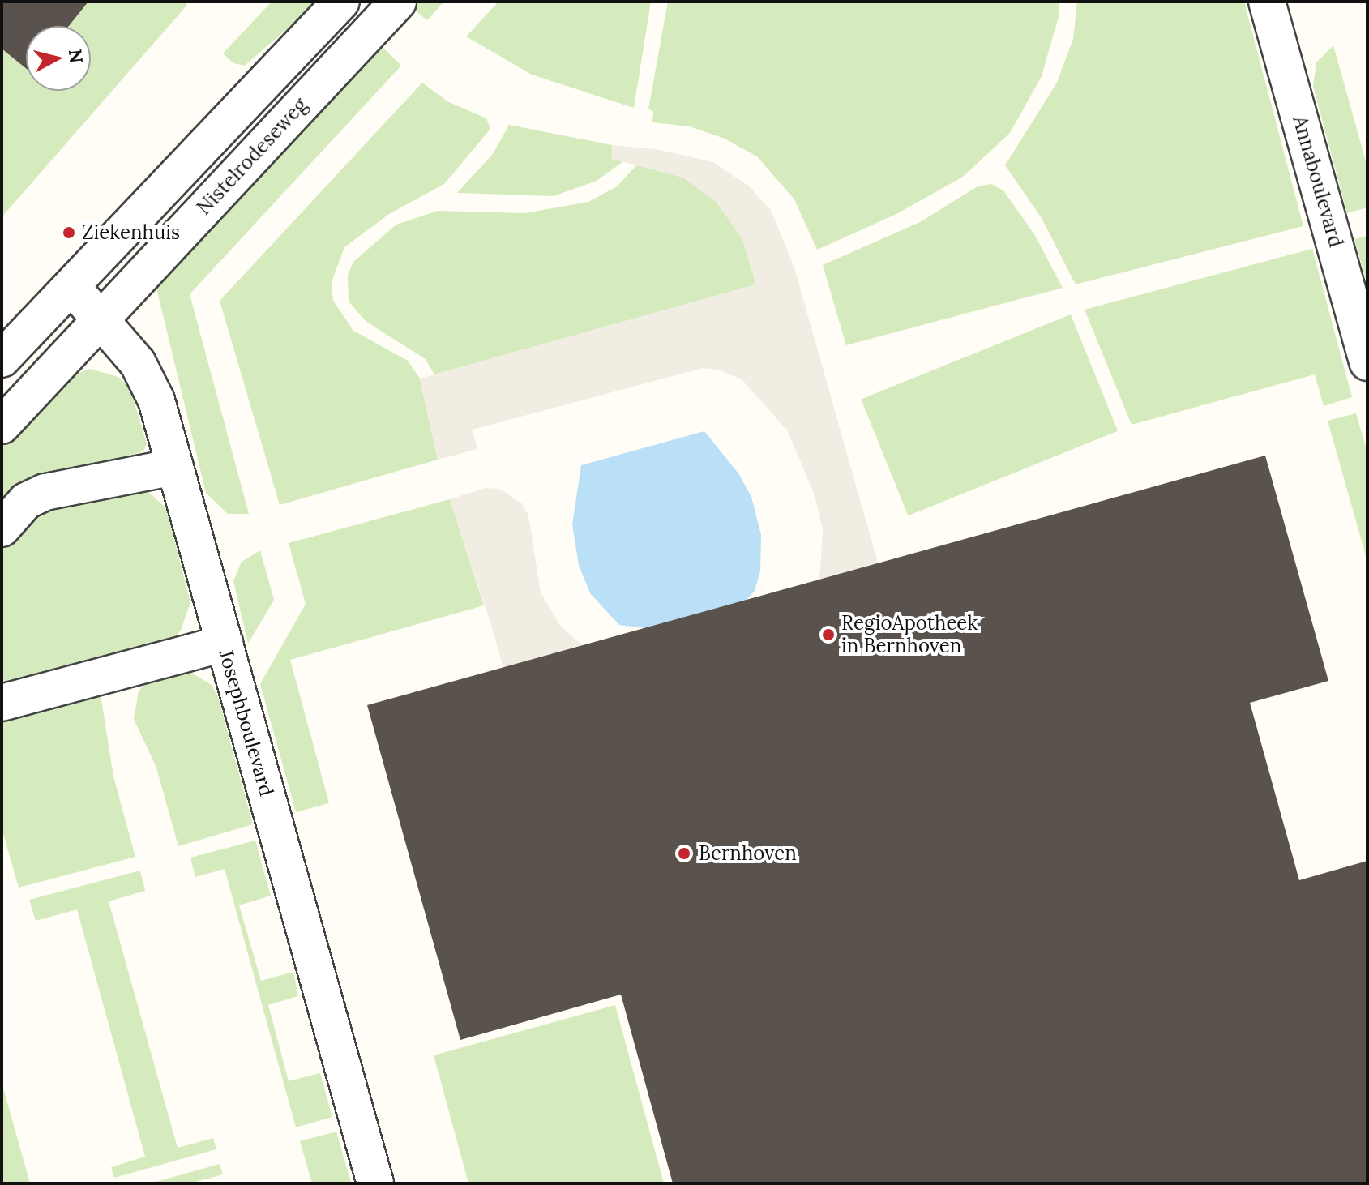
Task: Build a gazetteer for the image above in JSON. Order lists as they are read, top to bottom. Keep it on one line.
{"streets":{"street":["Nistelrodeseweg","Annaboulevard","Josephboulevard"]},"crossings":[["Nistelrodeseweg","Josephboulevard"]],"places":["Ziekenhuis","RegioApotheek in Bernhoven","Bernhoven"],"north":"right"}
